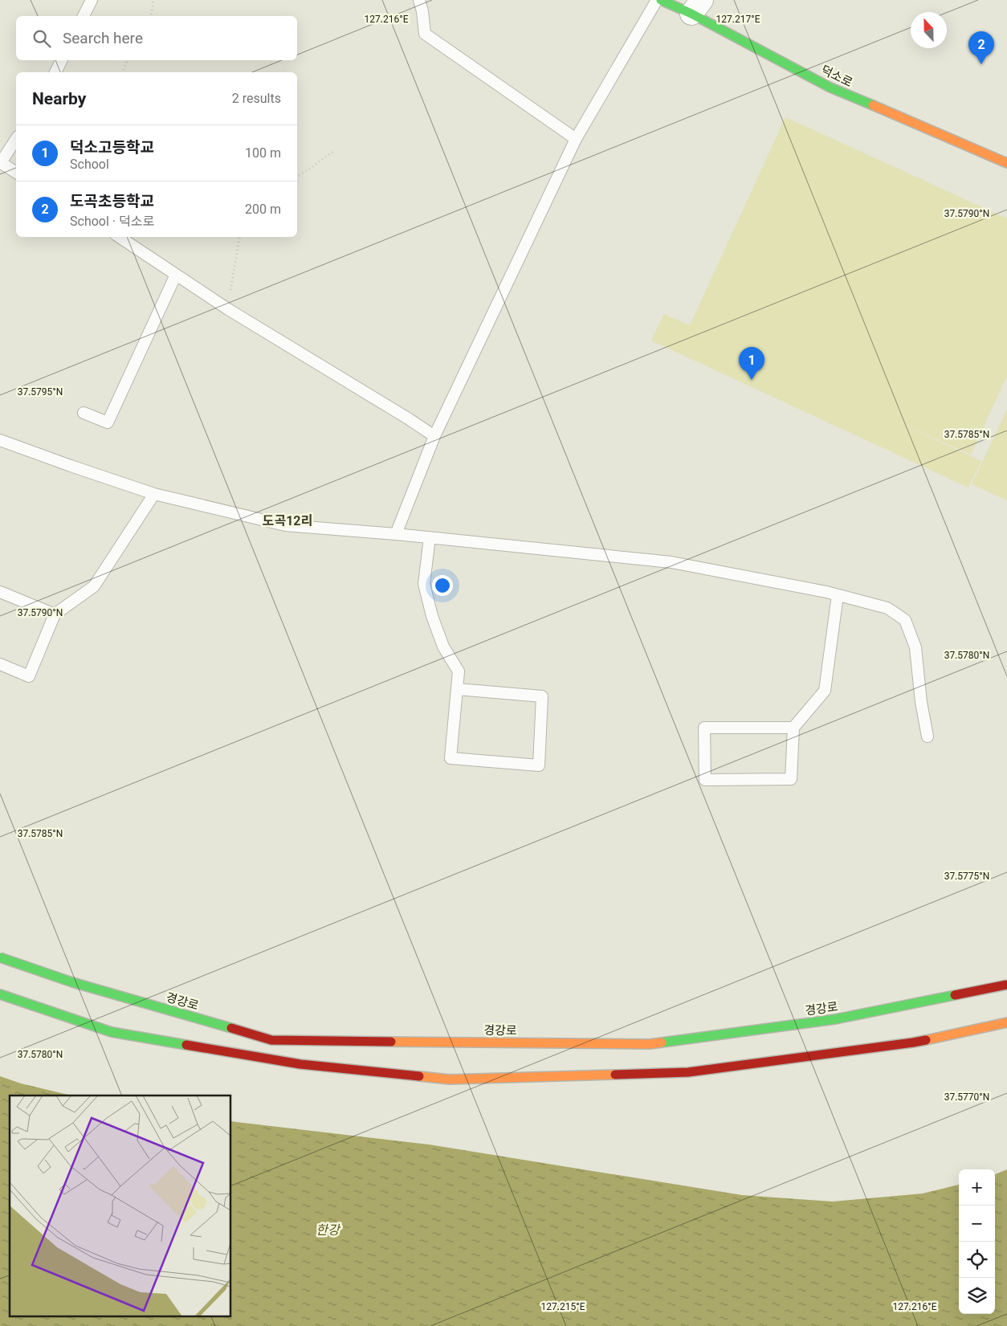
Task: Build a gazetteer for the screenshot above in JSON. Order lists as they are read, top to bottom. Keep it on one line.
{"streets":{"main road":["덕소로","경강로"]},"districts":["도곡12리"],"water":["한강"],"north":"top","page":{"search":"Search here","pins":["2","1"],"heading":["Nearby","2 results"],"list":[{"mark":"1","name":"덕소고등학교","note":"School","value":"100 m"},{"mark":"2","name":"도곡초등학교","note":"School · 덕소로","value":"200 m"}],"map_buttons":["+","−"]},"coordinates":["127.216°E","127.217°E","37.5790°N","37.5795°N","37.5785°N","37.5780°N","37.5775°N","37.5770°N","127.215°E"]}
